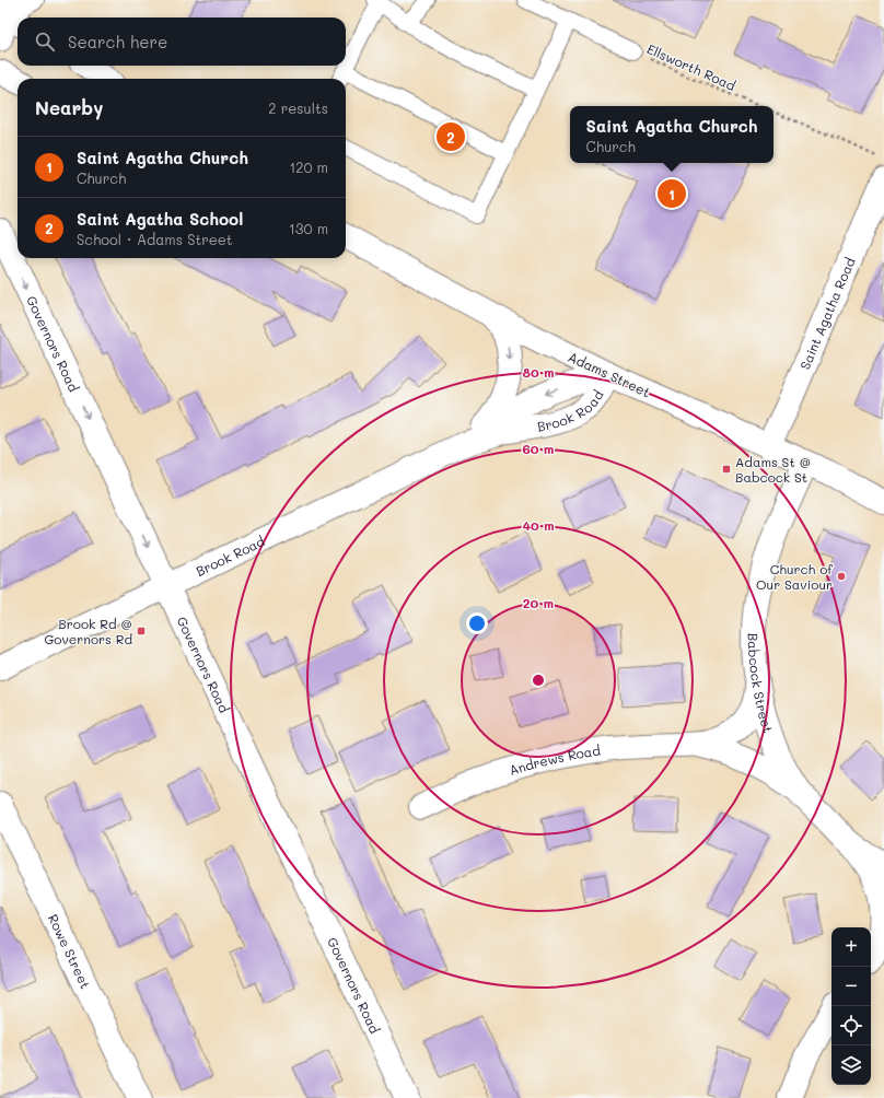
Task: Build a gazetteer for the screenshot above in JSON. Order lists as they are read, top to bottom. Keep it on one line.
{"streets":{"street":["Saint Agatha Road","Governors Road","Adams Street","Brook Road","Babcock Street","Andrews Road","Rowe Street"],"path":["Ellsworth Road"]},"crossings":[["Saint Agatha Road","Adams Street"],["Governors Road","Brook Road"],["Adams Street","Brook Road"],["Adams Street","Babcock Street"],["Babcock Street","Andrews Road"]],"one_way":["Governors Road"],"places":{"transit":["Adams St @ Babcock St","Brook Rd @ Governors Rd"],"other":["Church of Our Saviour"]},"page":{"search":"Search here","heading":["Nearby","2 results"],"popup":["Saint Agatha Church","Church"],"pins":["2","1"],"list":[{"mark":"1","name":"Saint Agatha Church","note":"Church","value":"120 m"},{"mark":"2","name":"Saint Agatha School","note":"School · Adams Street","value":"130 m"}],"map_buttons":["+","−"]},"rings":["80 m","60 m","40 m","20 m"]}
